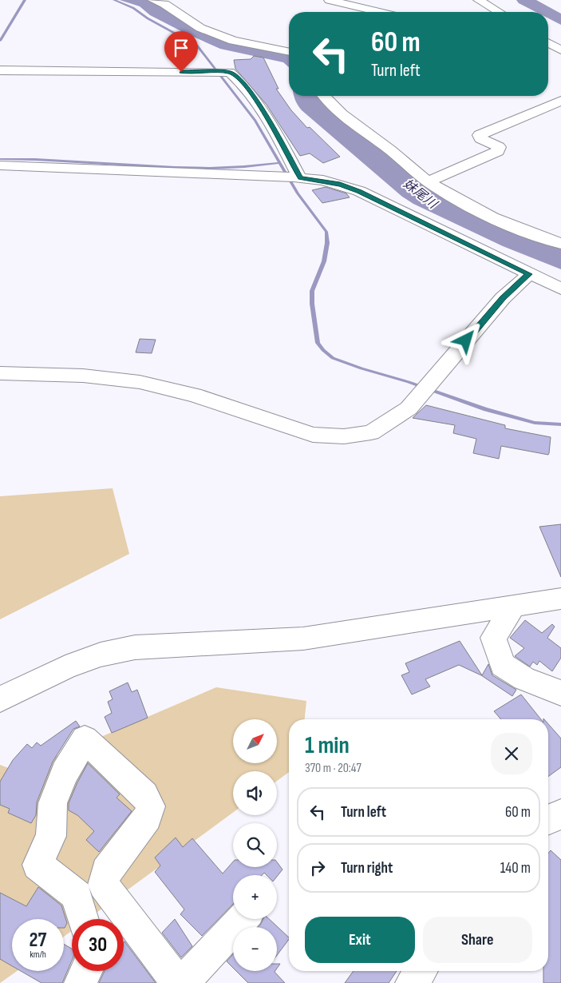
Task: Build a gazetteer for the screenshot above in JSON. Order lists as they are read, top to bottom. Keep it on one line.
{"water":["妹尾川"],"north":"top right","page":{"turn":["60 m","Turn left"],"map_buttons":["+","−"],"heading":["1 min","370 m · 20:47"],"list":[{"name":"Turn left","value":"60 m"},{"name":"Turn right","value":"140 m"}],"buttons":["Exit","Share"],"speed":"27 km/h","limit":"30"}}
